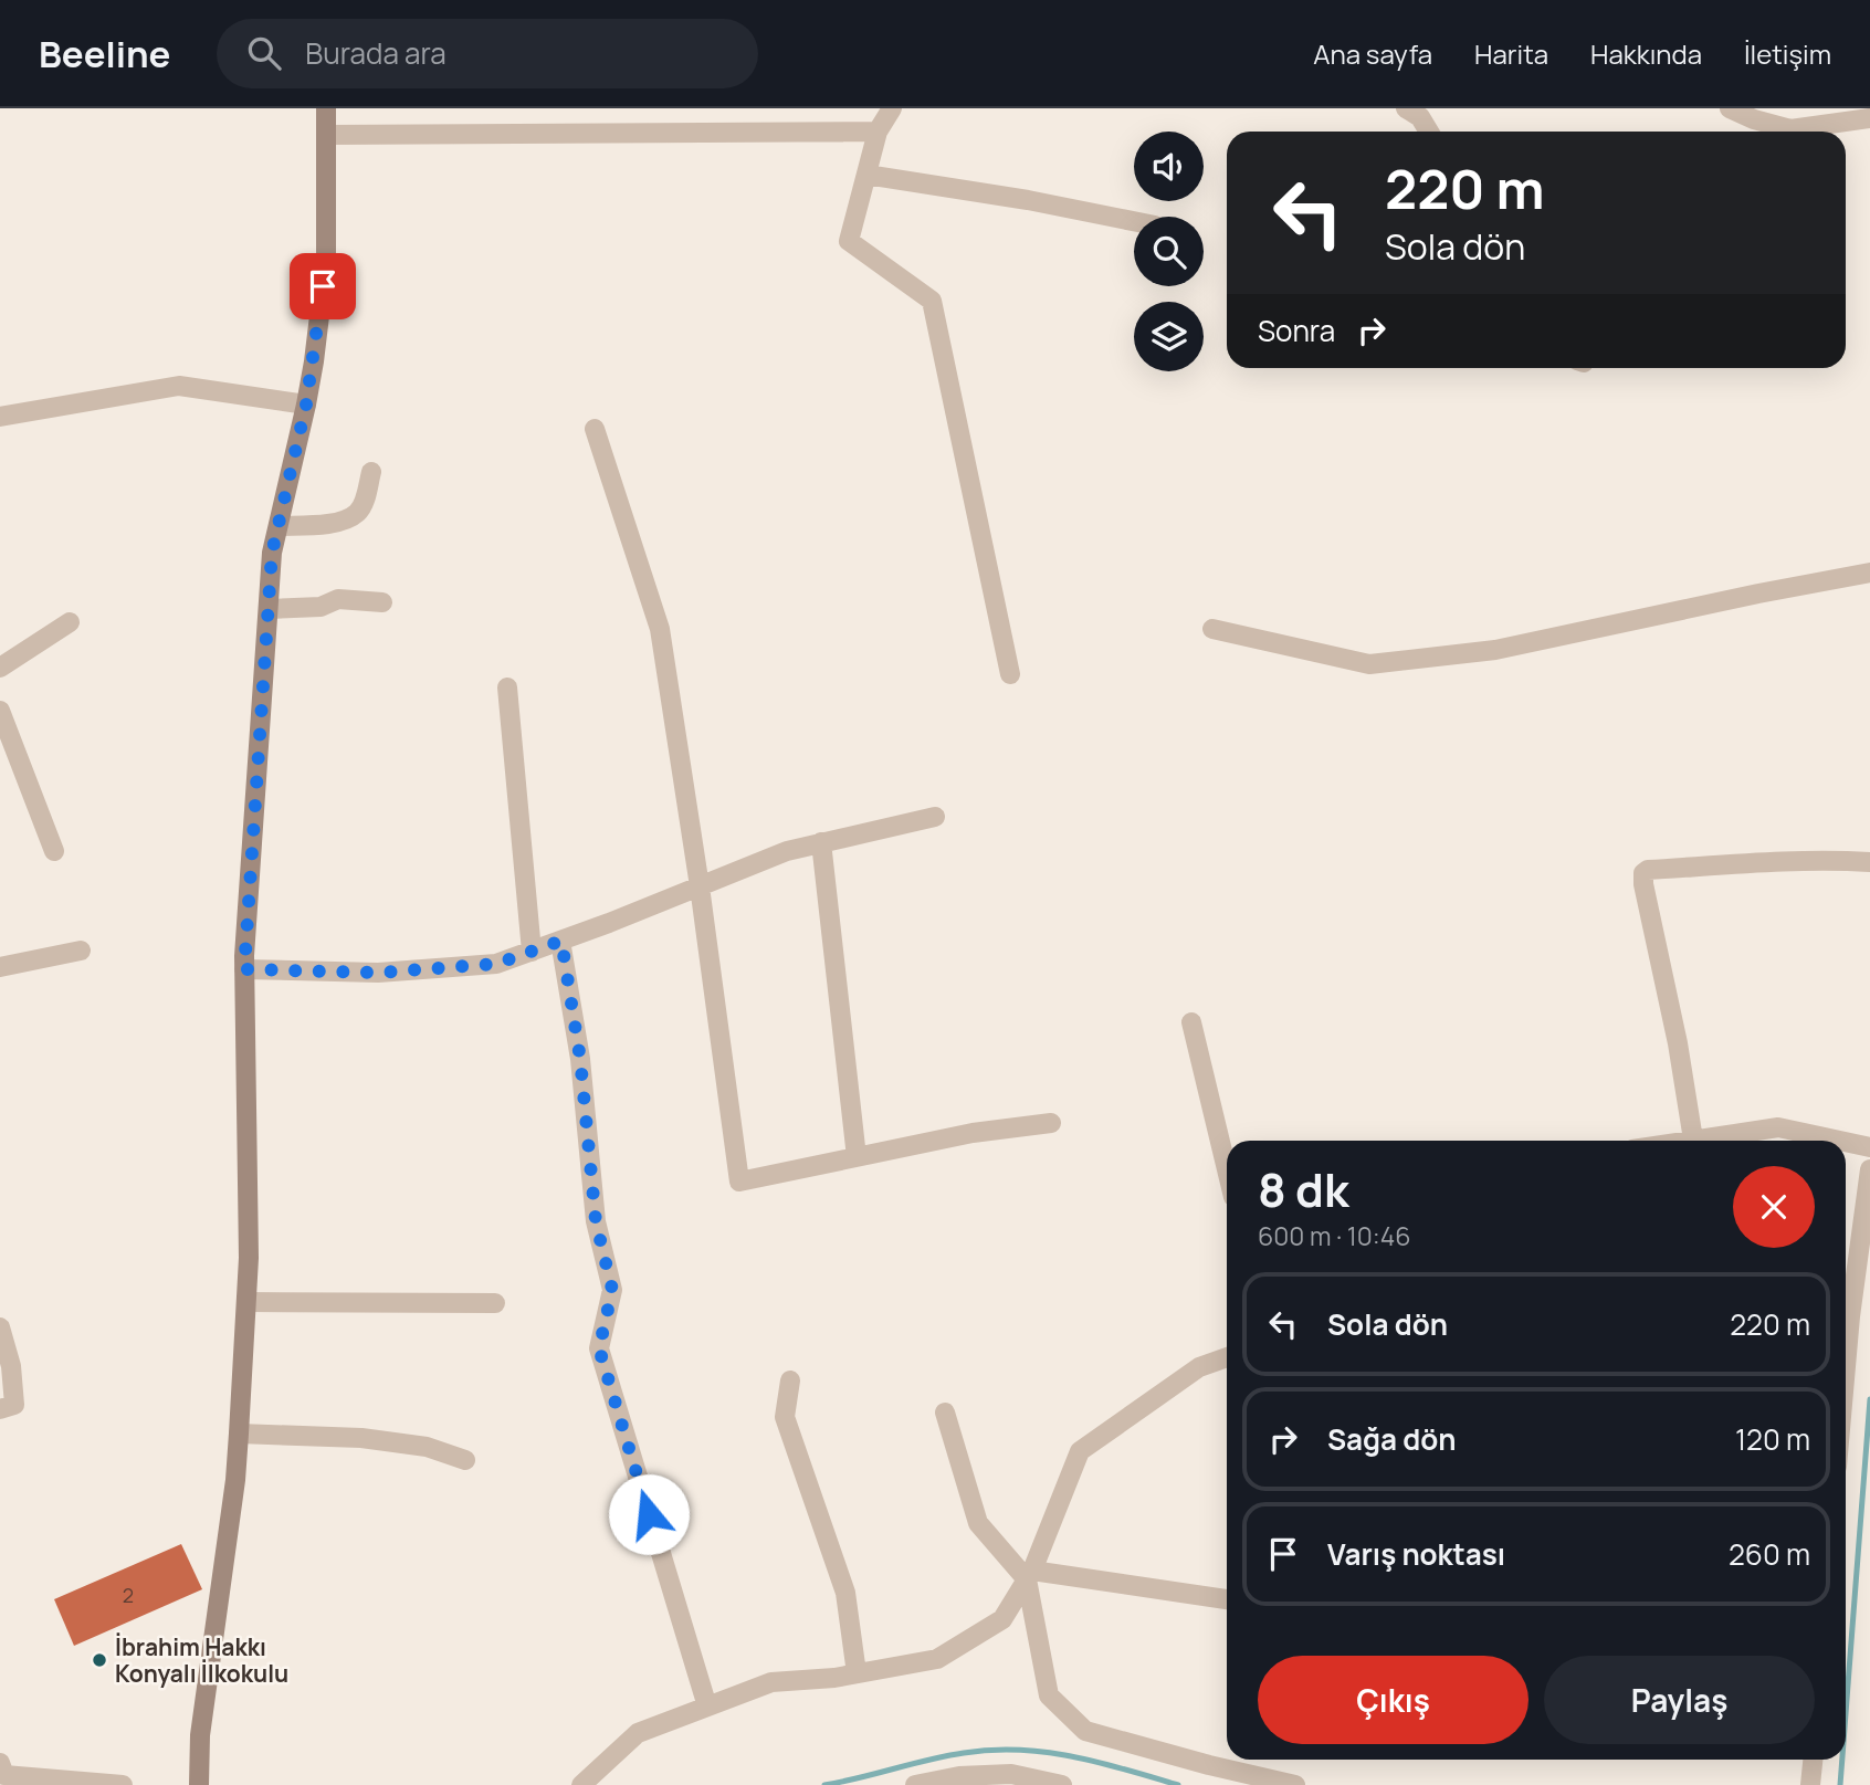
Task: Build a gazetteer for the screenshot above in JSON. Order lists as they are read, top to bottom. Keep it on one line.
{"places":["İbrahim Hakkı Konyalı İlkokulu"],"house_numbers":["2"],"page":{"header":"Beeline","search":"Burada ara","nav":["Ana sayfa","Harita","Hakkında","İletişim"],"turn":["220 m","Sola dön"],"then":"Sonra","heading":["8 dk","600 m · 10:46"],"list":[{"name":"Sola dön","value":"220 m"},{"name":"Sağa dön","value":"120 m"},{"name":"Varış noktası","value":"260 m"}],"buttons":["Çıkış","Paylaş"]}}
